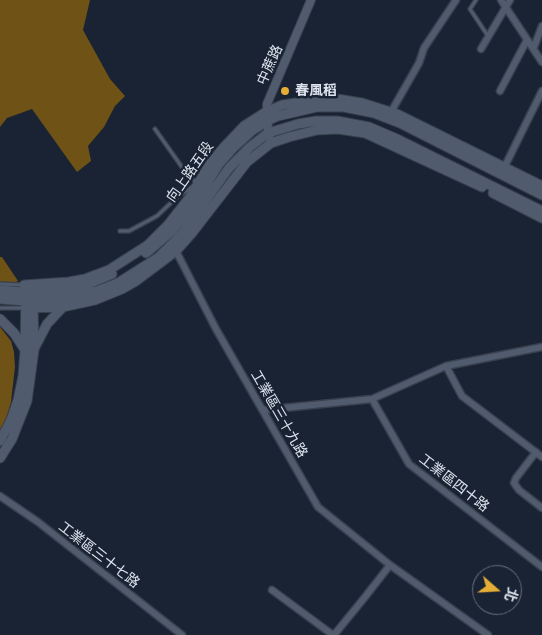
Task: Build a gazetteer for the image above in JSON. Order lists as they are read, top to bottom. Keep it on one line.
{"streets":{"main road":["向上路五段"],"street":["中蔗路","工業區三十九路","工業區四十路","工業區三十七路"]},"crossings":[["中蔗路","向上路五段"],["向上路五段","工業區三十九路"]],"places":["春風稻"],"north":"right"}
